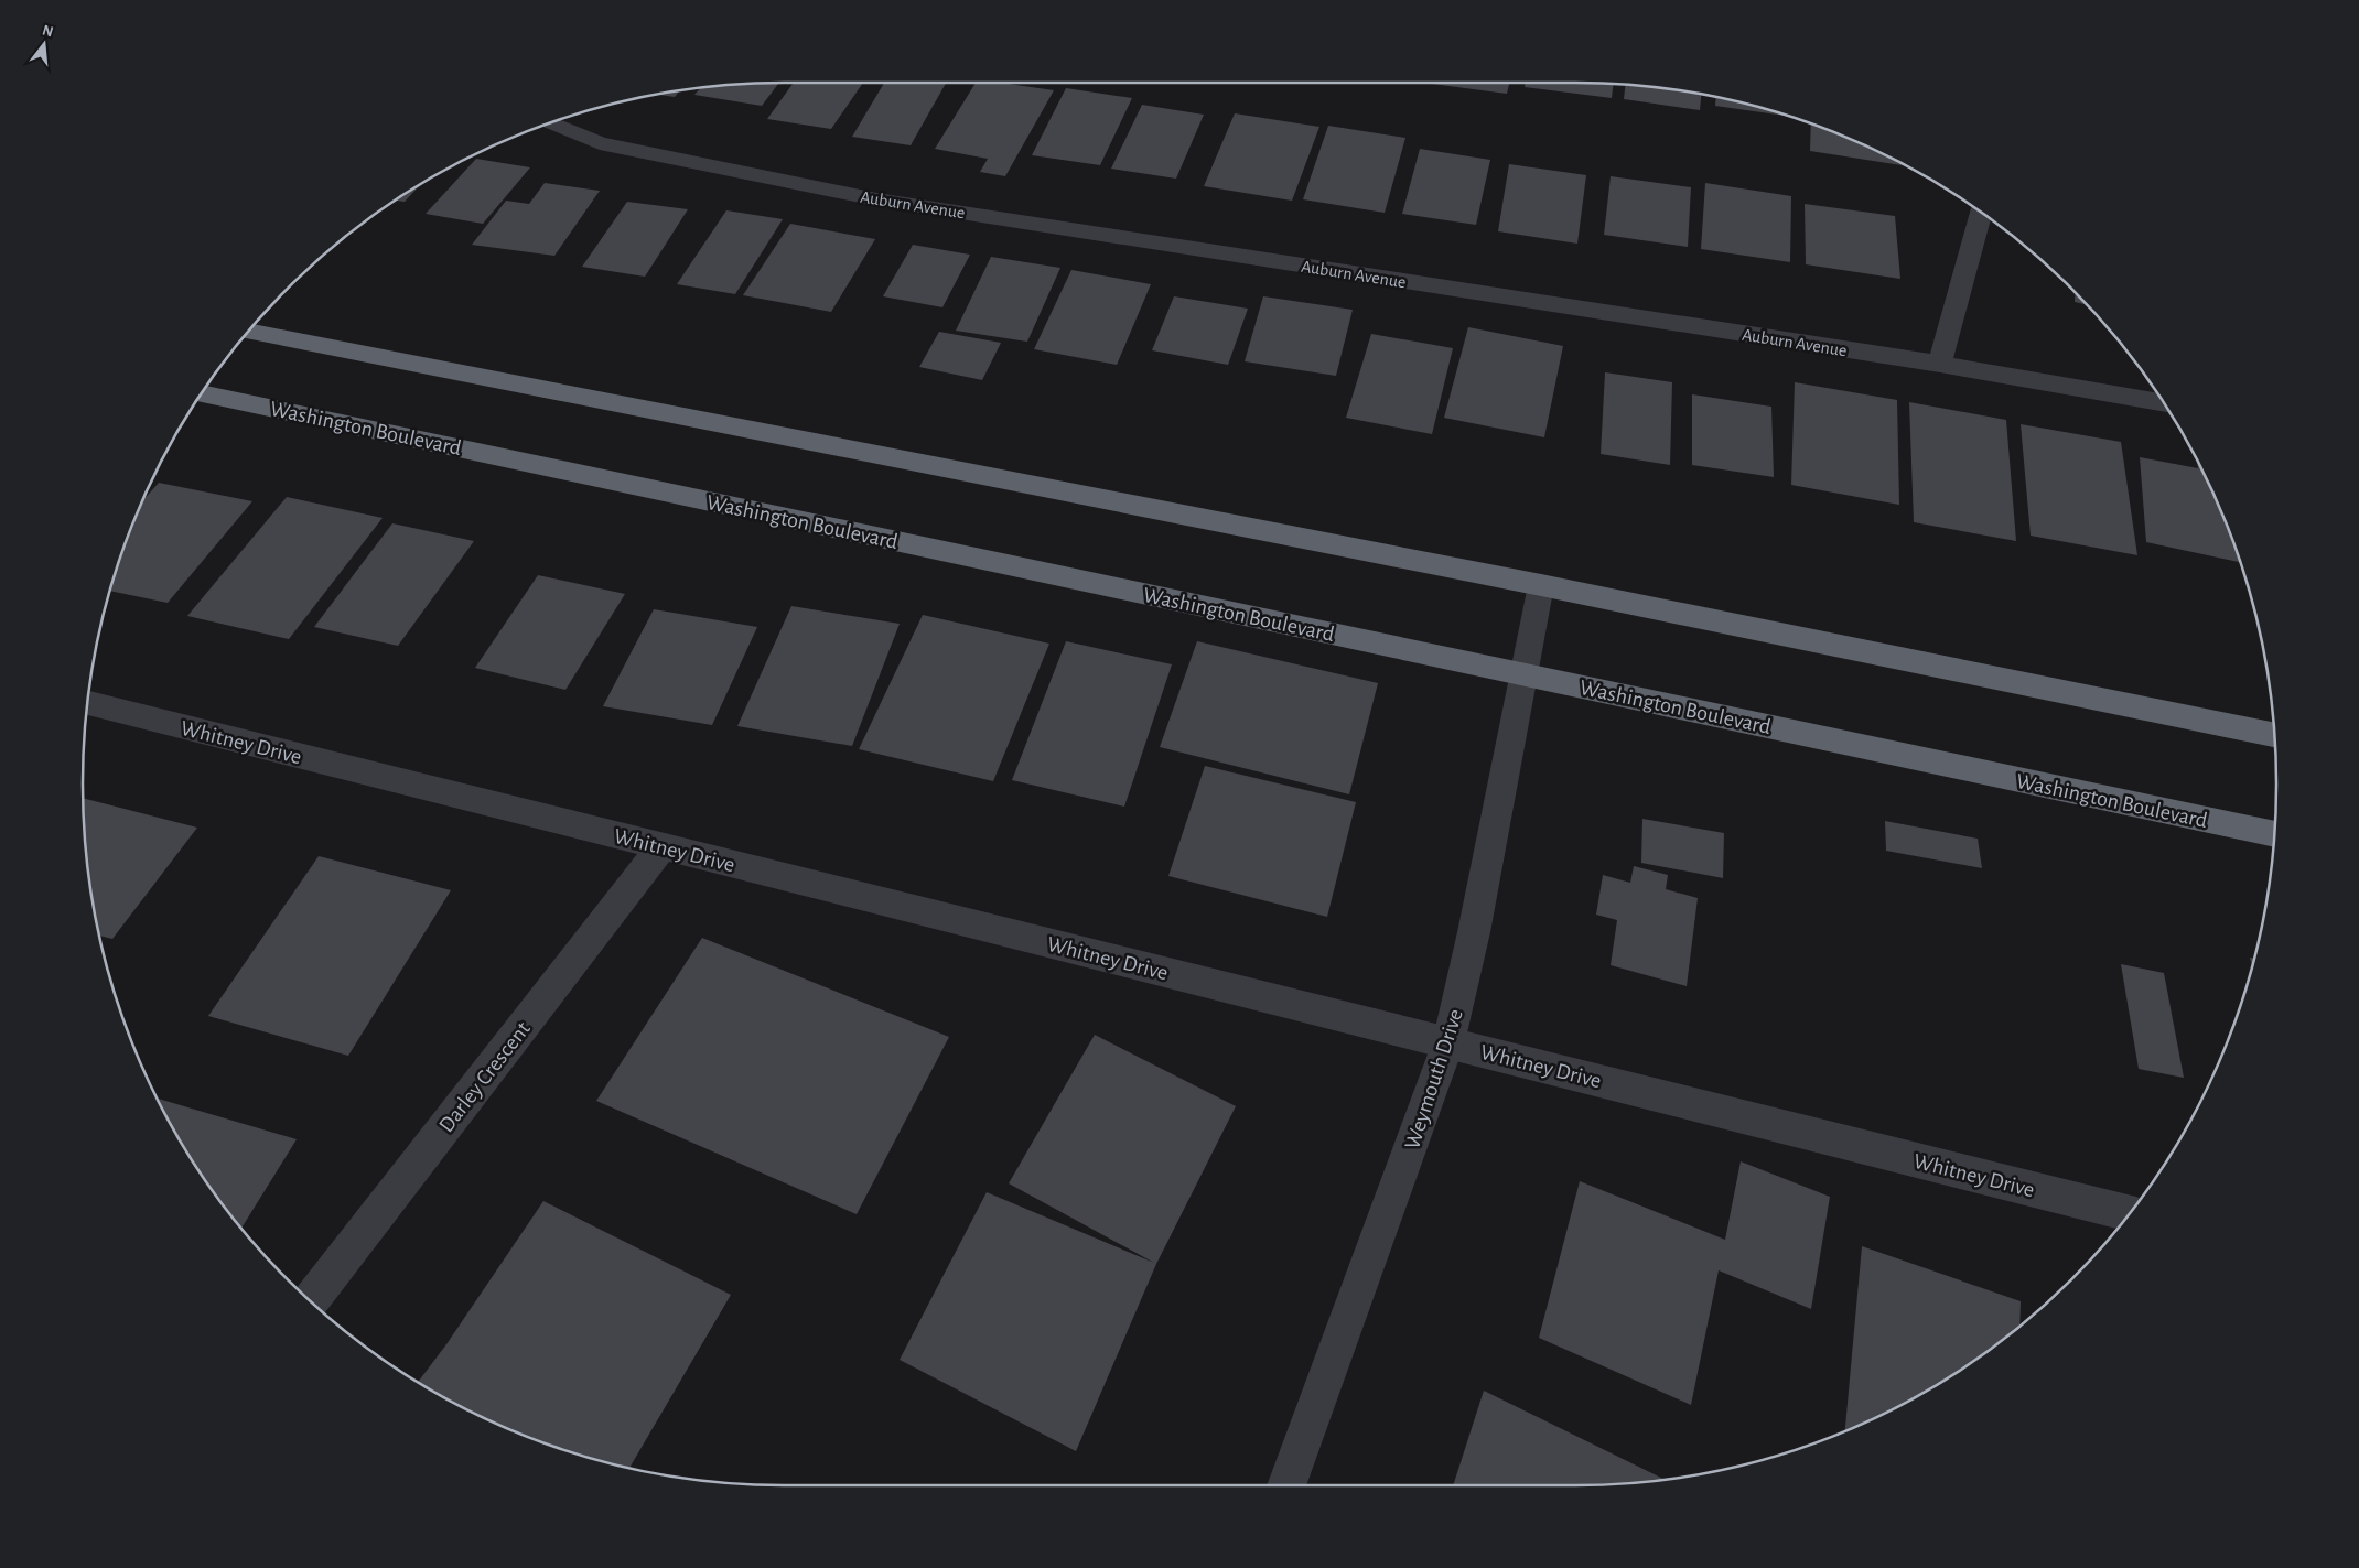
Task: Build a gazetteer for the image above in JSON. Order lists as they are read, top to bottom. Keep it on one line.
{"streets":{"highway":["Washington Boulevard"],"street":["Auburn Avenue","Whitney Drive","Darley Crescent","Weymouth Drive"]},"crossings":[["Washington Boulevard","Weymouth Drive"],["Whitney Drive","Darley Crescent"],["Whitney Drive","Weymouth Drive"]],"north":"top"}
